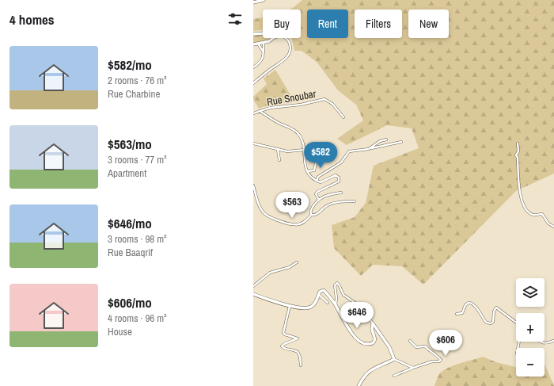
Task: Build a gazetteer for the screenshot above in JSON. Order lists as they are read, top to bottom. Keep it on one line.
{"streets":{"street":["Rue Snoubar"]},"page":{"heading":"4 homes","chip":["Buy","Rent","Filters","New"],"list":[{"name":"$582/mo","note":"2 rooms · 76 m² · Rue Charbine"},{"name":"$563/mo","note":"3 rooms · 77 m² · Apartment"},{"name":"$646/mo","note":"3 rooms · 98 m² · Rue Baaqrif"},{"name":"$606/mo","note":"4 rooms · 96 m² · House"}],"price":["$582","$563","$646","$606"],"map_buttons":["+","−"]}}
